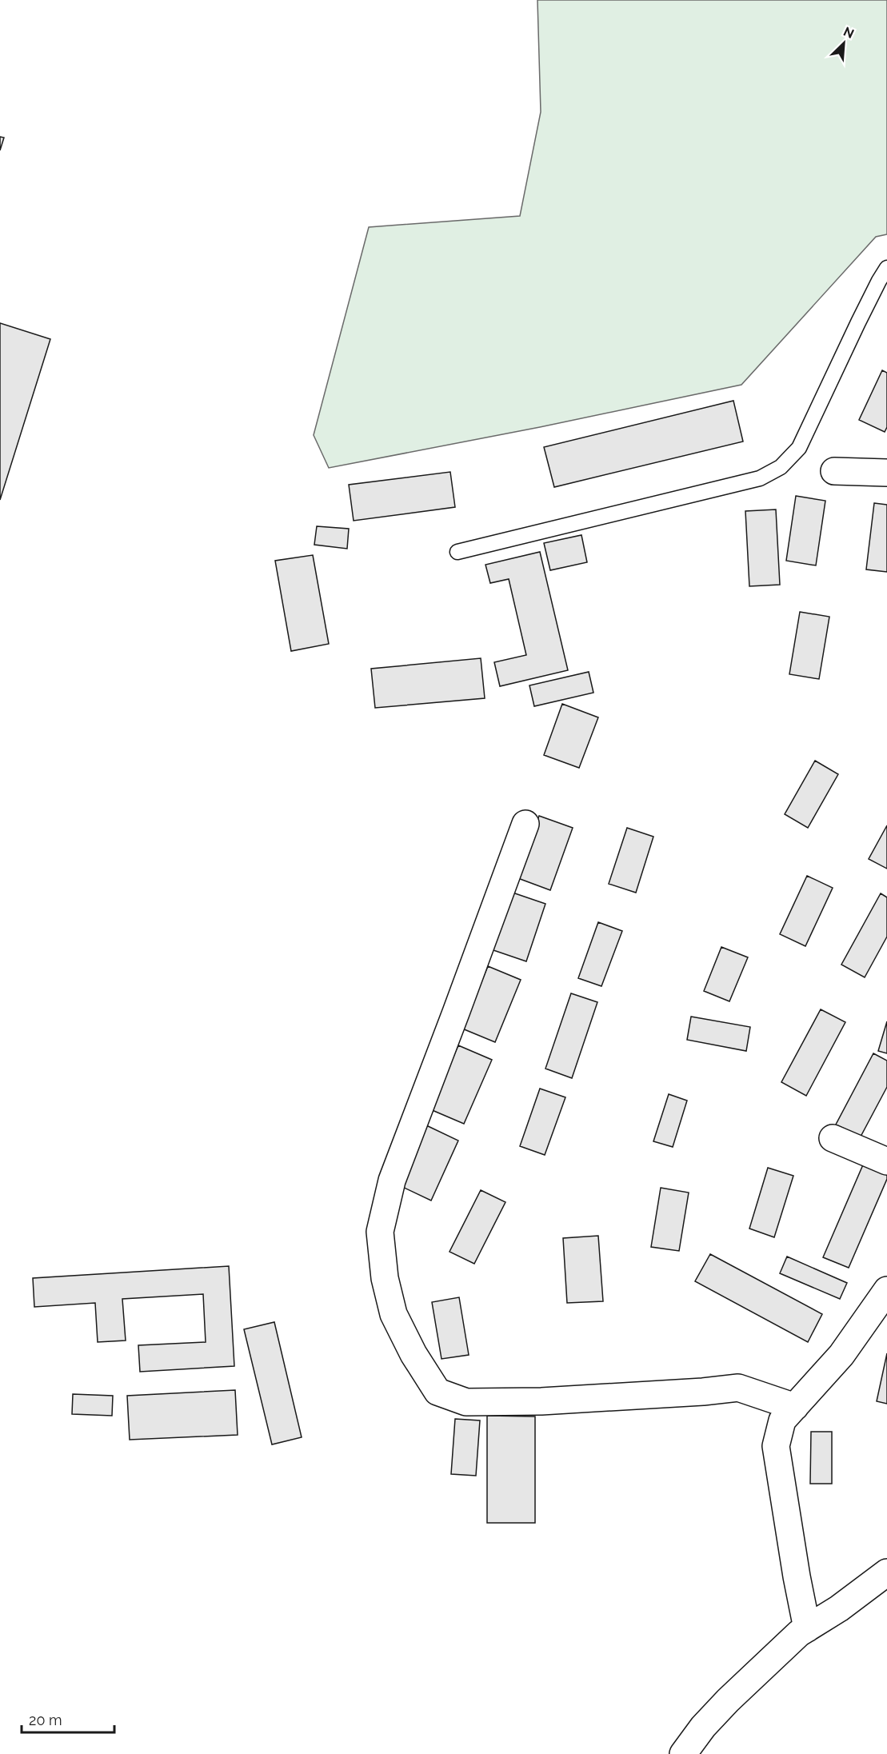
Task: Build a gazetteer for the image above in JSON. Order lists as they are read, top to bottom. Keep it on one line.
{"scale_bar":"20 m","north":"top right"}
